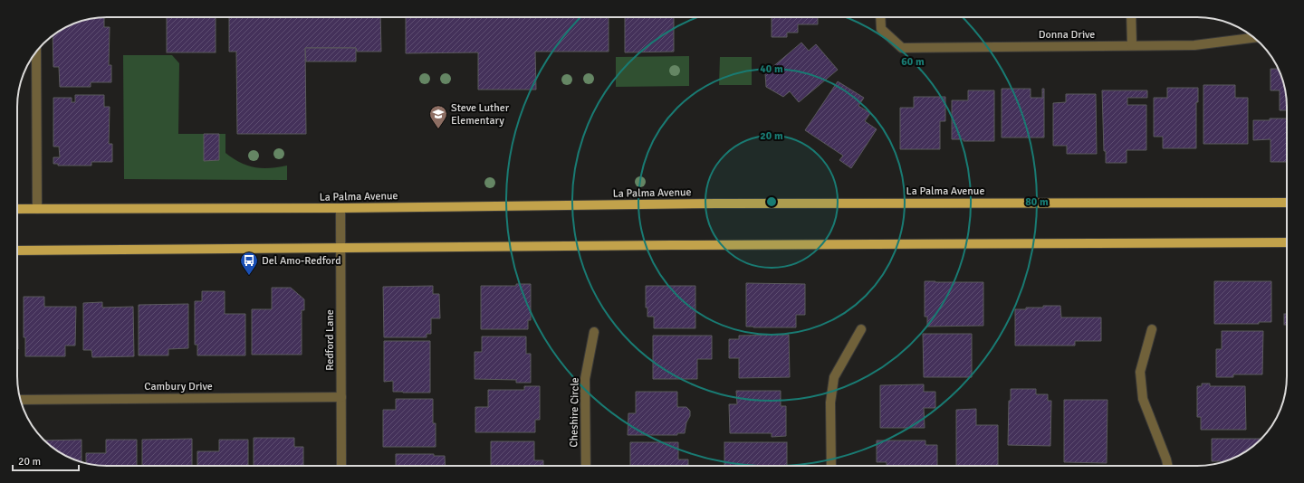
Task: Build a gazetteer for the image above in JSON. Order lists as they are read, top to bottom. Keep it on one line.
{"streets":{"main road":["La Palma Avenue"],"street":["Donna Drive","Redford Lane","Cambury Drive","Cheshire Circle"]},"crossings":[["La Palma Avenue","Redford Lane"],["Redford Lane","Cambury Drive"]],"places":{"school or university":["Steve Luther Elementary"],"bus stop":["Del Amo-Redford"]},"scale_bar":"20 m","rings":["60 m","40 m","20 m","80 m"]}
